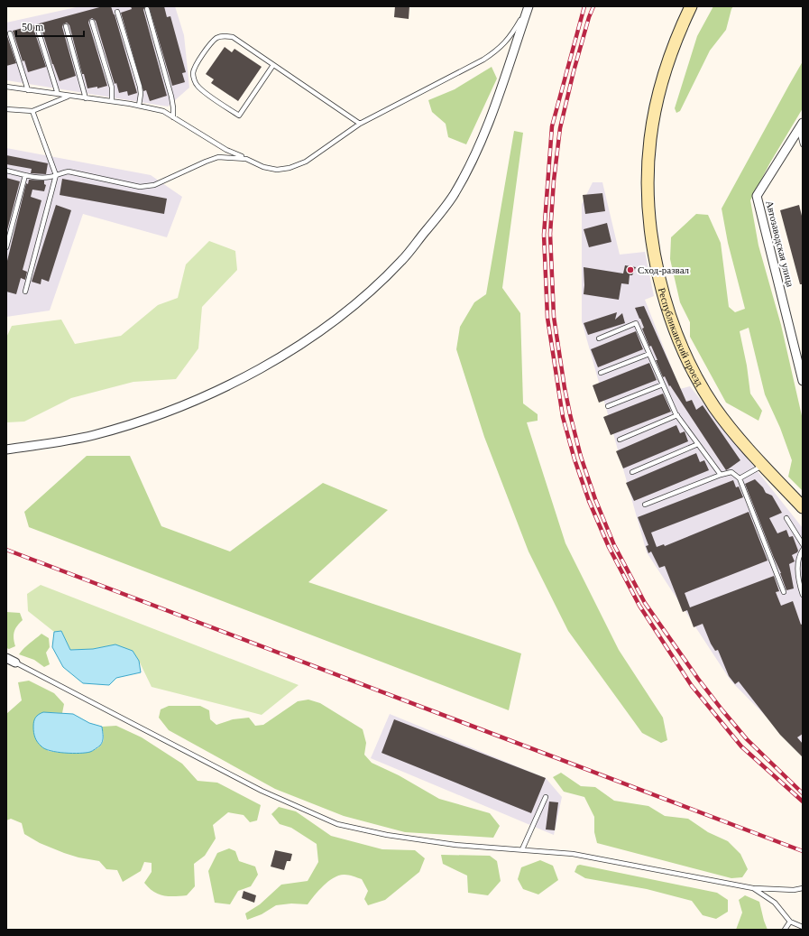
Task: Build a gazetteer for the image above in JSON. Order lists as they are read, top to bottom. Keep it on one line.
{"streets":{"street":["Автозаводская улица","Республиканский проезд"]},"places":["Сход-развал"],"scale_bar":"50 m"}
